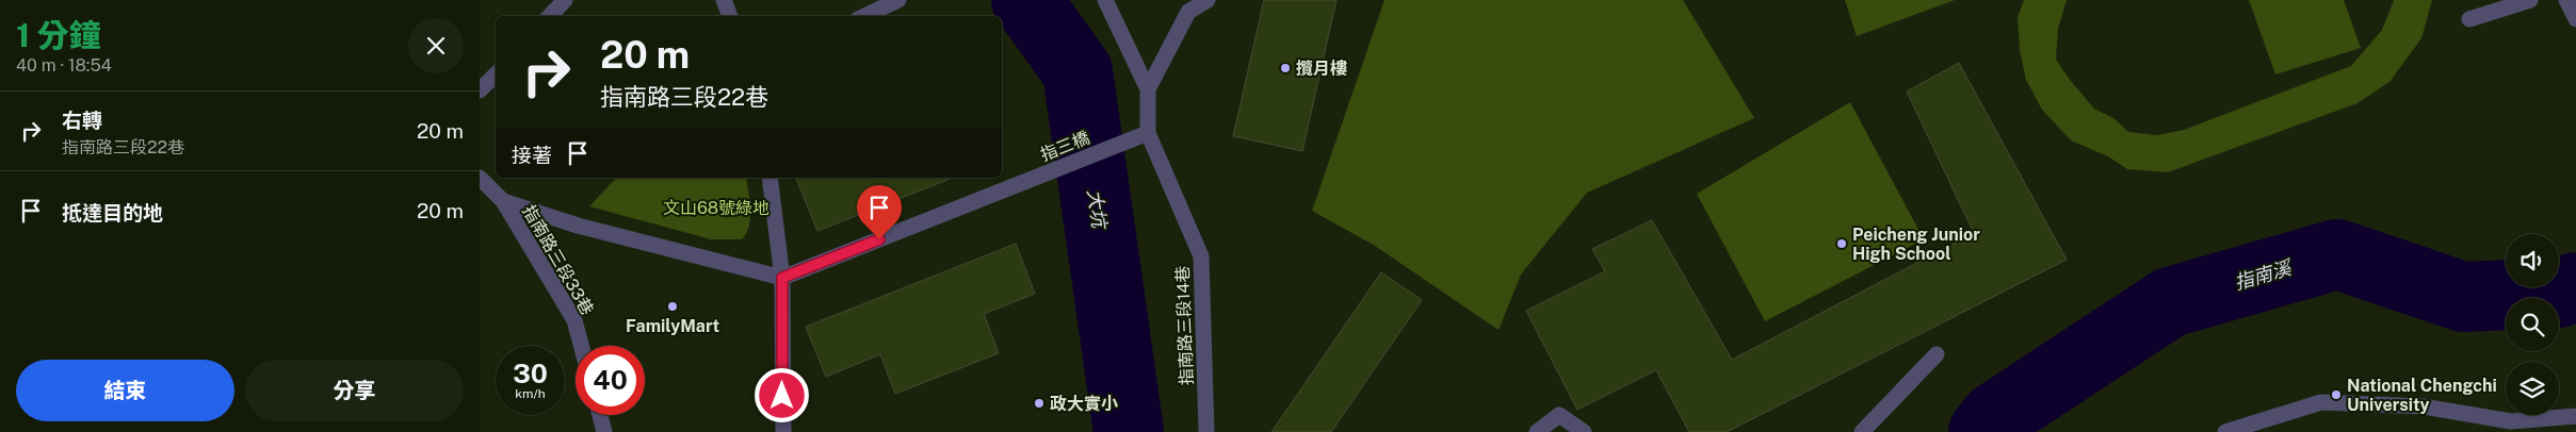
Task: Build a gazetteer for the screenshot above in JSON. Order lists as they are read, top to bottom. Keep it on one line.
{"streets":{"street":["指三橋","指南路三段33巷","指南路三段14巷"]},"crossings":[["指三橋","指南路三段14巷"]],"water":["大坑","指南溪"],"parks":["文山68號綠地"],"places":["攬月樓","Peicheng Junior High School","FamilyMart","National Chengchi University","政大實小"],"page":{"heading":["1 分鐘","40 m · 18:54"],"turn":["20 m","指南路三段22巷"],"list":[{"name":"右轉","note":"指南路三段22巷","value":"20 m"},{"name":"抵達目的地","value":"20 m"}],"then":"接著","speed":"30 km/h","limit":"40","buttons":["結束","分享"]}}
